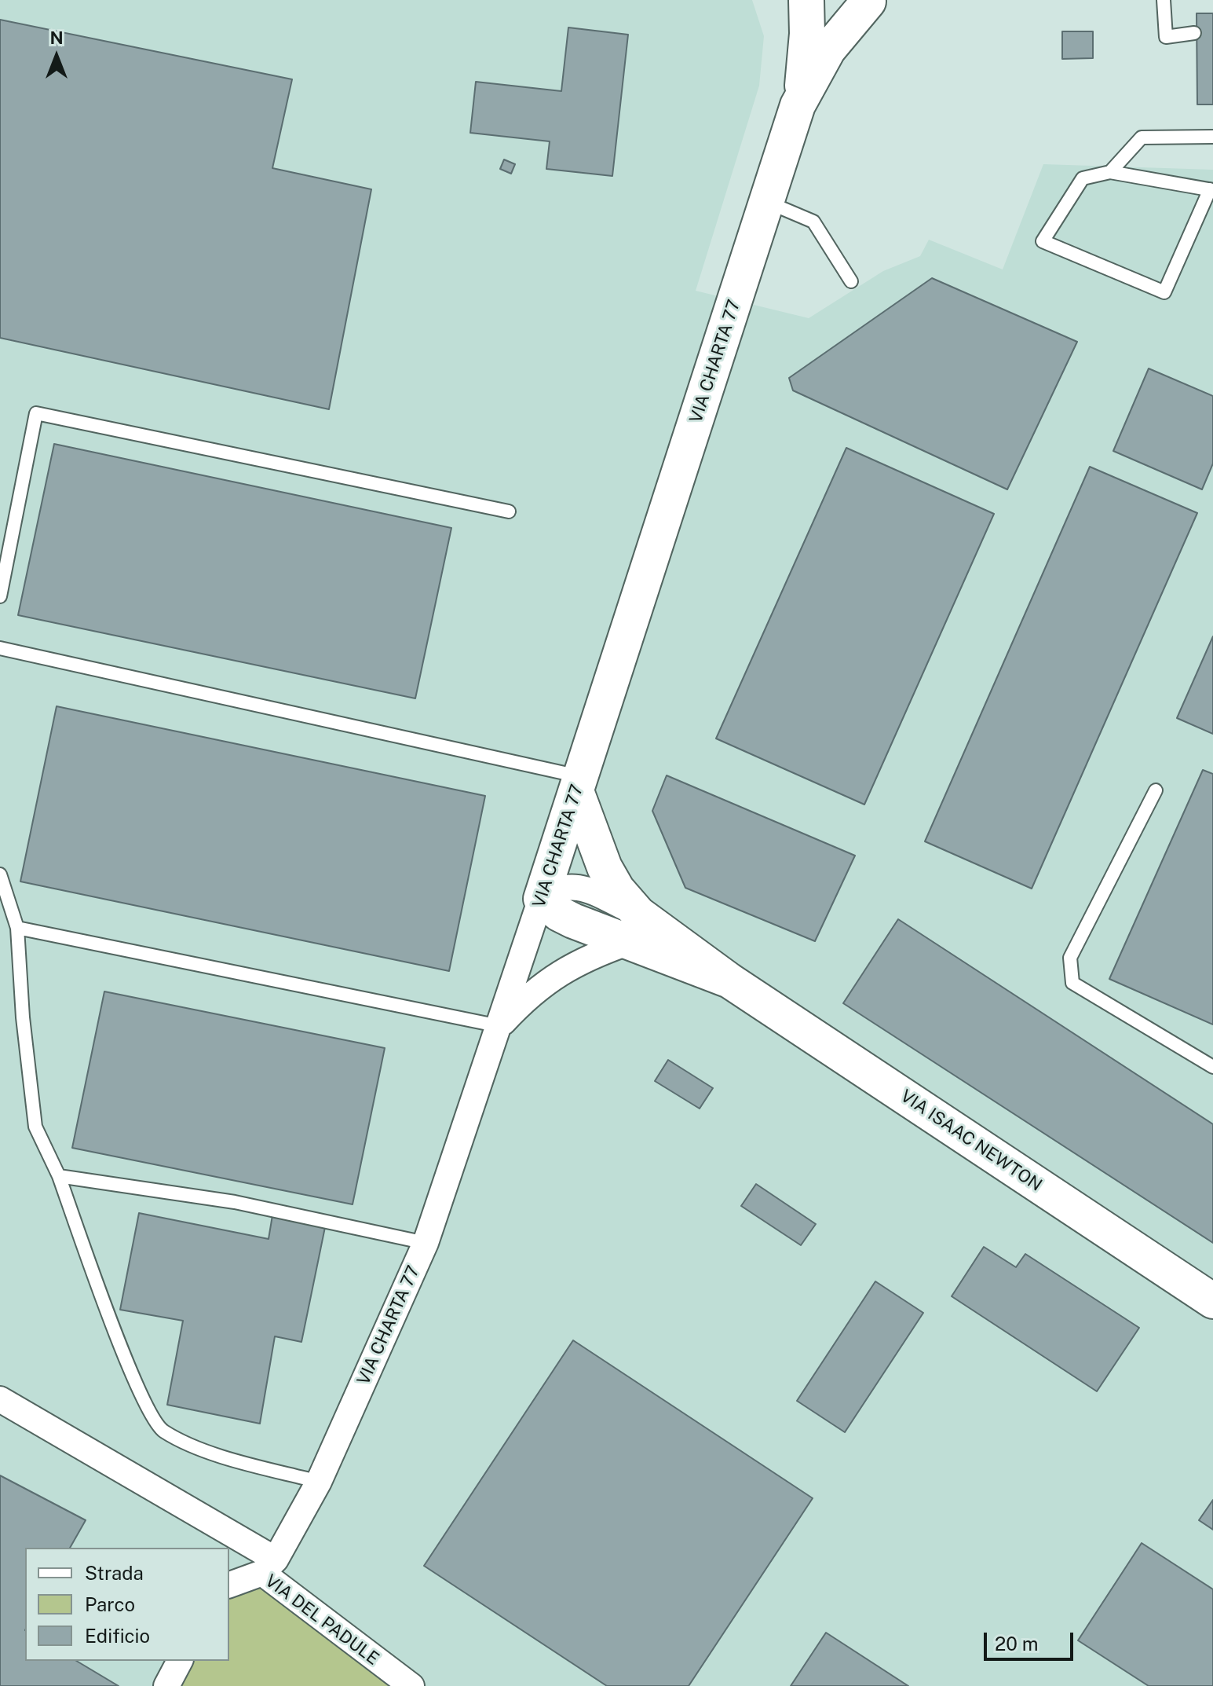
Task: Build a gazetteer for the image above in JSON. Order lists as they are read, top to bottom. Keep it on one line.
{"streets":{"street":["VIA CHARTA 77","VIA ISAAC NEWTON","VIA DEL PADULE"]},"crossings":[["VIA CHARTA 77","VIA ISAAC NEWTON"],["VIA CHARTA 77","VIA DEL PADULE"]],"legend":["Strada","Parco","Edificio"],"scale_bar":"20 m","north":"top"}
